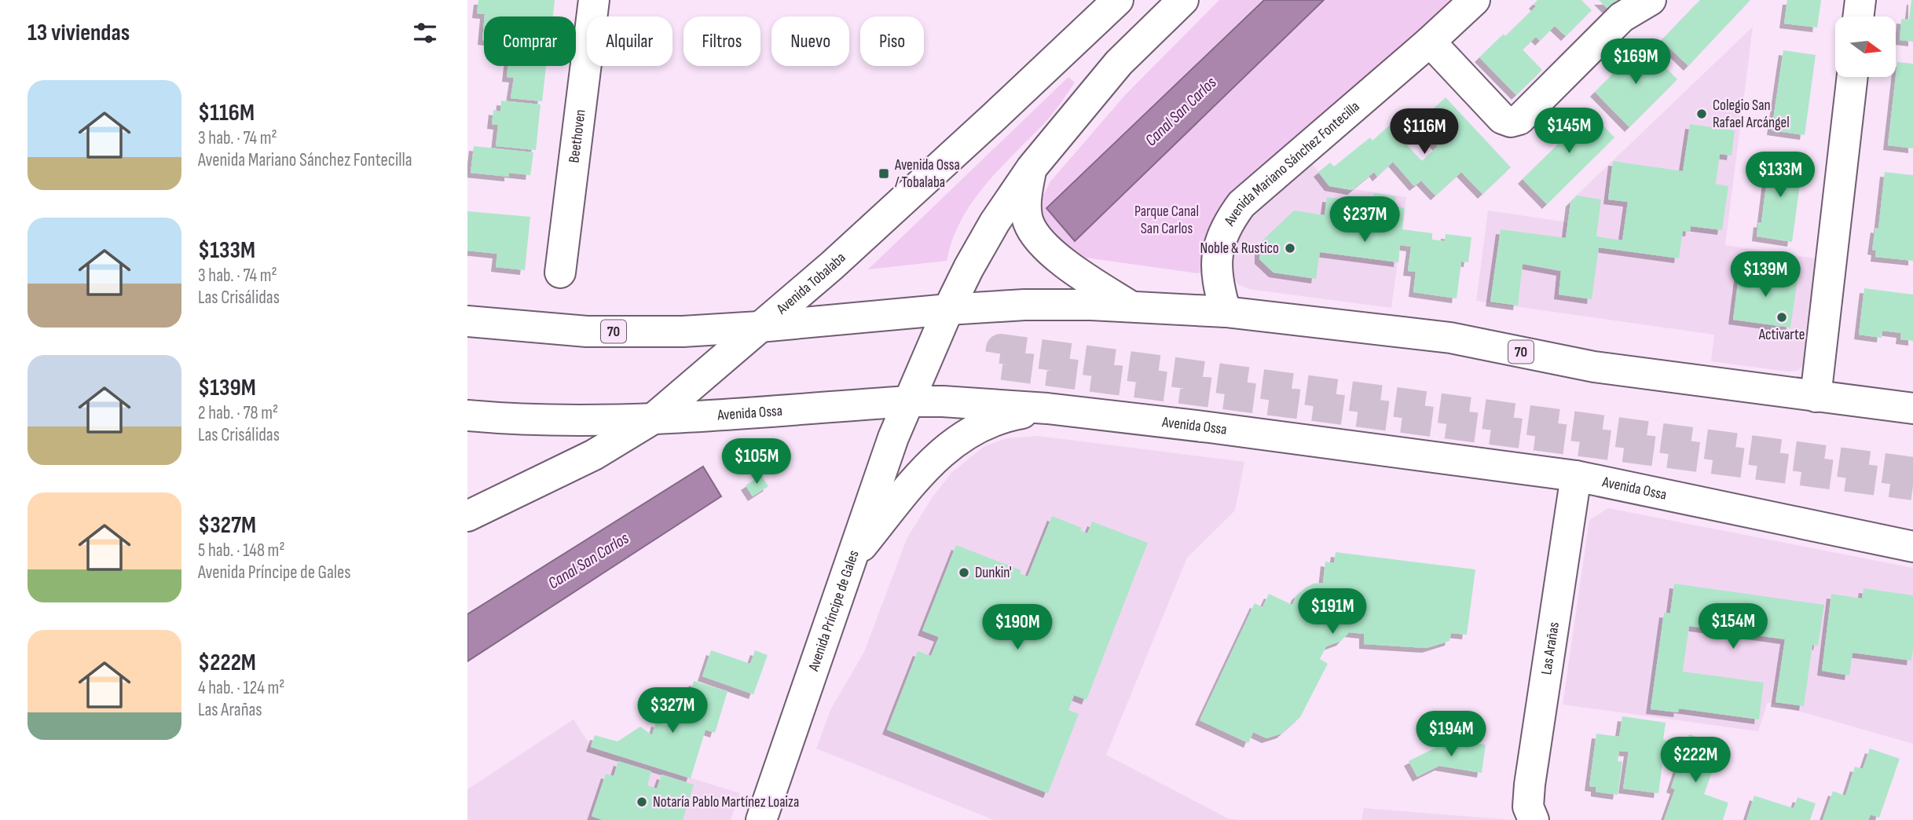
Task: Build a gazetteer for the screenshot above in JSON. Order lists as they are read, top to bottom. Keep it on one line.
{"streets":{"main road":["Beethoven","Avenida Mariano Sánchez Fontecilla","Avenida Tobalaba","70","Avenida Ossa","Avenida Príncipe de Gales","Las Arañas"]},"crossings":[["Avenida Mariano Sánchez Fontecilla","70"],["Avenida Tobalaba","70"],["Avenida Tobalaba","Avenida Ossa"],["Avenida Ossa","Avenida Príncipe de Gales"],["Avenida Ossa","Las Arañas"]],"water":["Canal San Carlos"],"parks":["Parque Canal San Carlos"],"places":{"other":["Colegio San Rafael Arcángel","Noble & Rustico","Activarte","Dunkin'","Notaría Pablo Martínez Loaiza"],"transit":["Avenida Ossa / Tobalaba"]},"north":"right","page":{"heading":"13 viviendas","chip":["Comprar","Alquilar","Filtros","Nuevo","Piso"],"price":["$169M","$145M","$116M","$133M","$237M","$139M","$105M","$191M","$154M","$190M","$327M","$194M","$222M"],"list":[{"name":"$116M","note":"3 hab. · 74 m² · Avenida Mariano Sánchez Fontecilla"},{"name":"$133M","note":"3 hab. · 74 m² · Las Crisálidas"},{"name":"$139M","note":"2 hab. · 78 m² · Las Crisálidas"},{"name":"$327M","note":"5 hab. · 148 m² · Avenida Príncipe de Gales"},{"name":"$222M","note":"4 hab. · 124 m² · Las Arañas"}]}}
